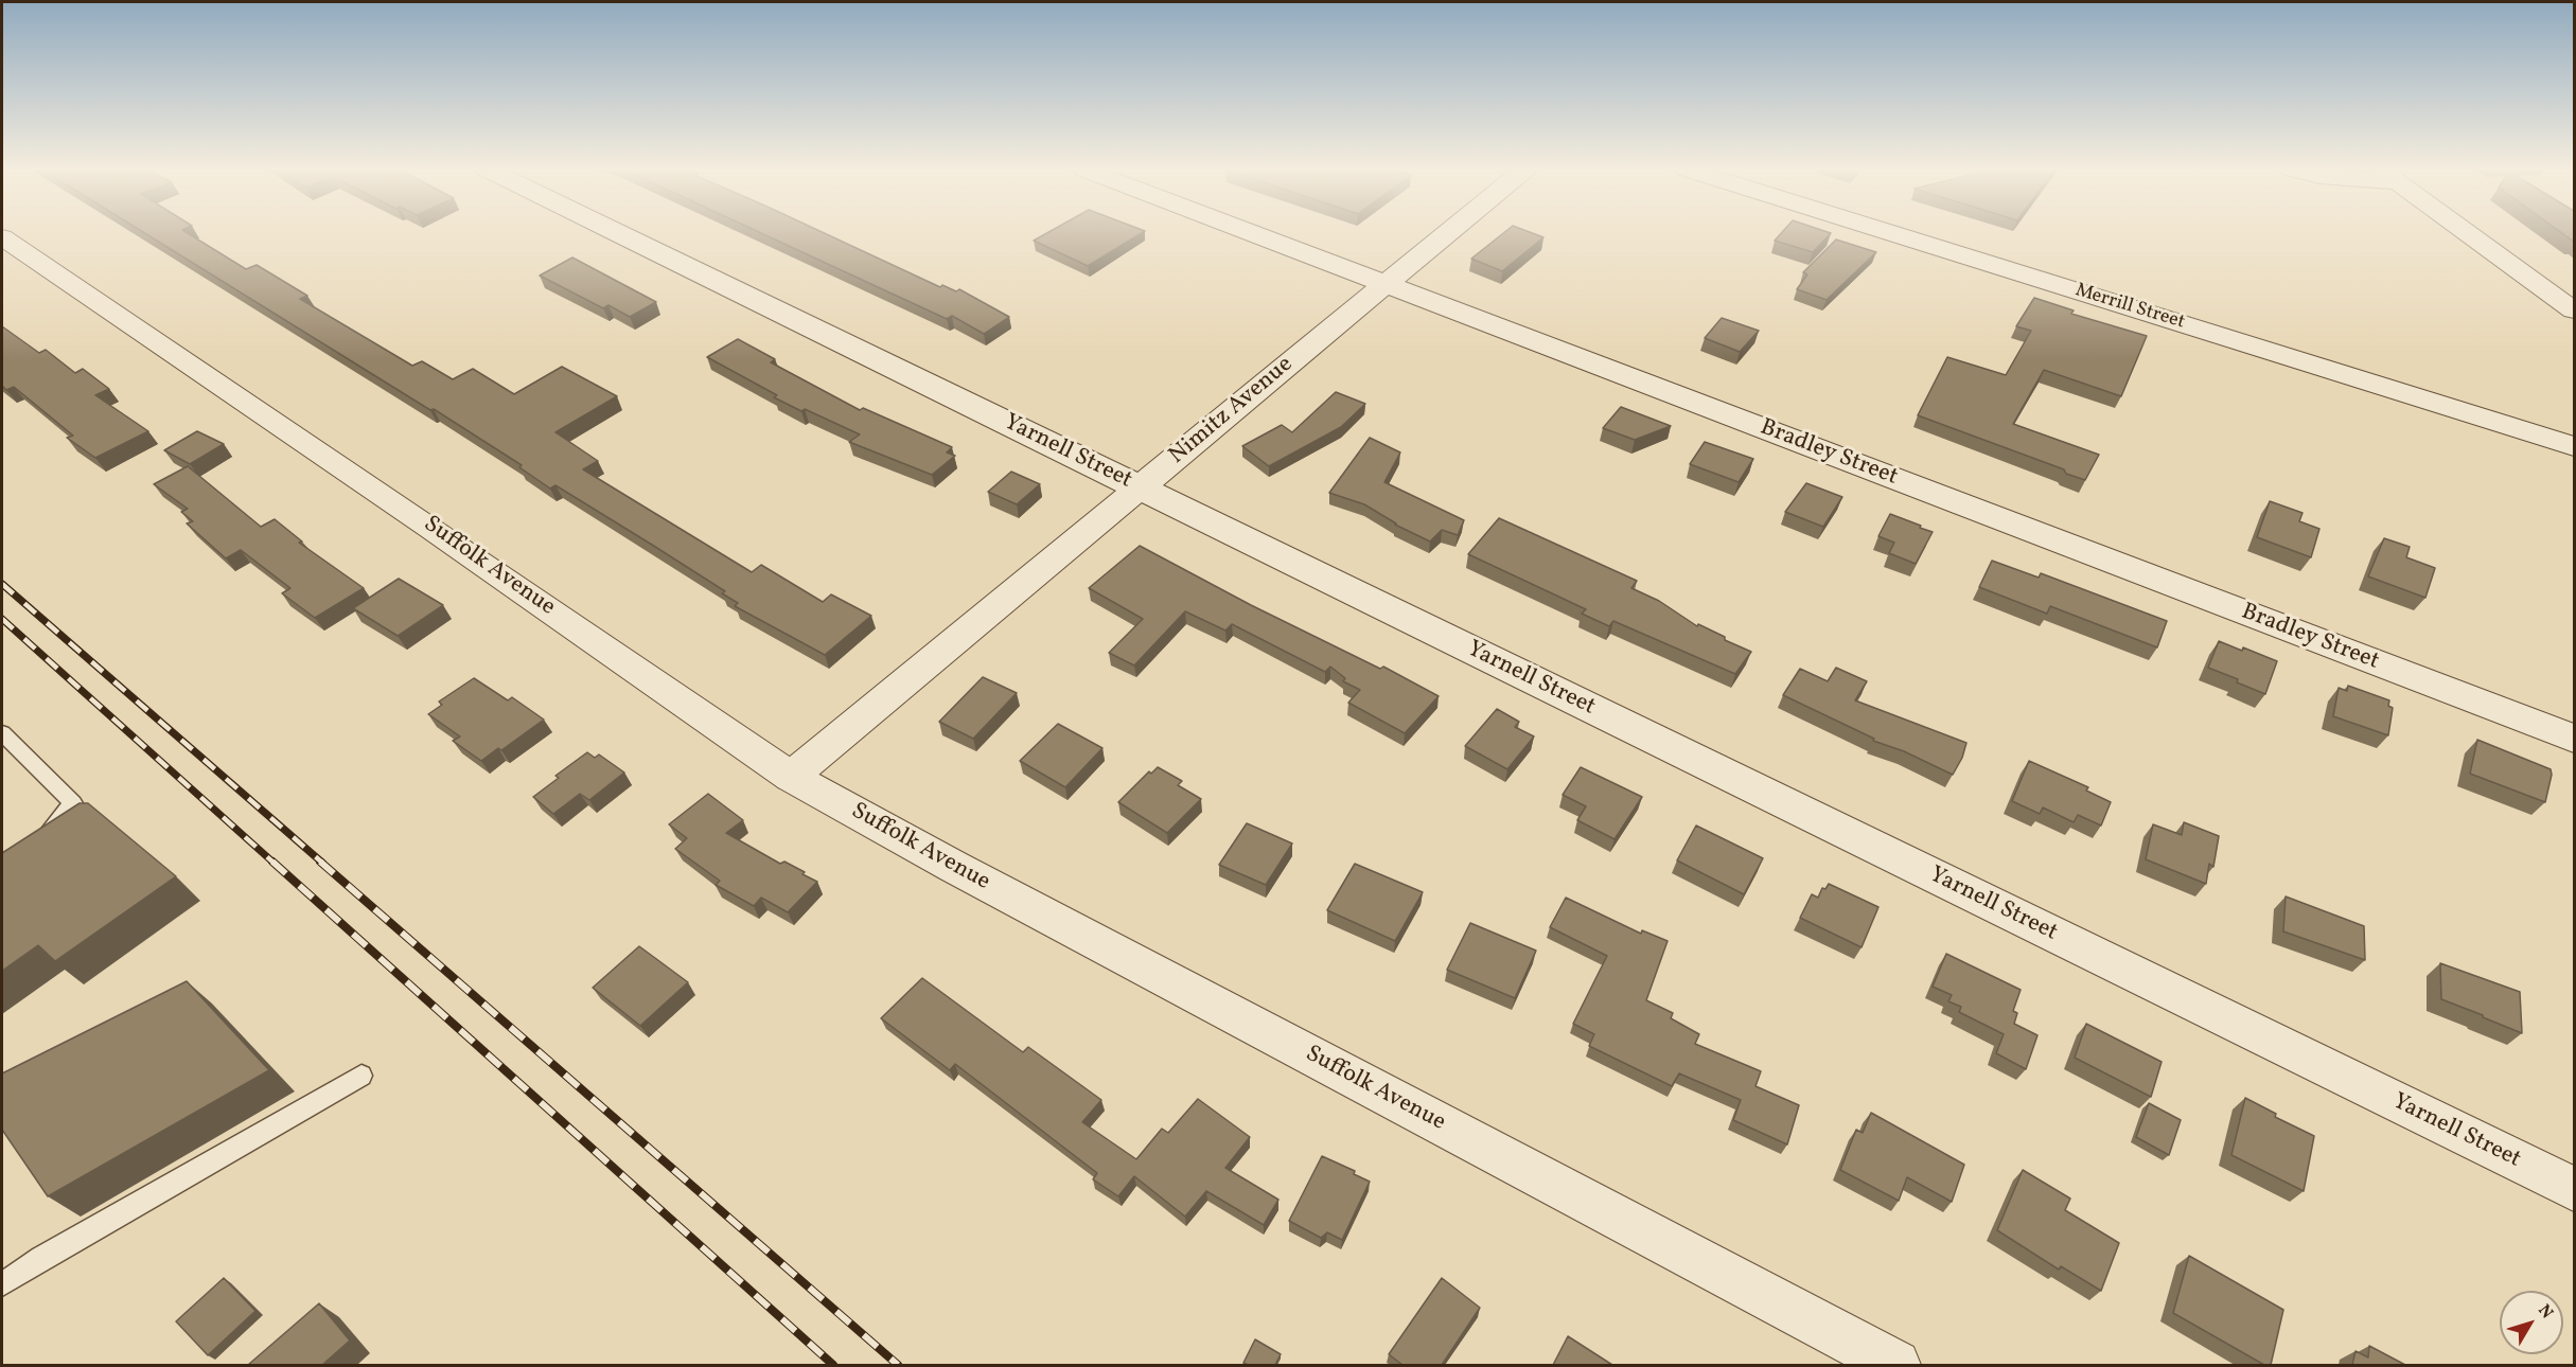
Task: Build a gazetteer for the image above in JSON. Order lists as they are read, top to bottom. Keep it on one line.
{"streets":{"street":["Merrill Street","Nimitz Avenue","Yarnell Street","Bradley Street","Suffolk Avenue"]},"crossings":[["Nimitz Avenue","Yarnell Street"],["Nimitz Avenue","Bradley Street"],["Nimitz Avenue","Suffolk Avenue"]],"north":"top right"}
